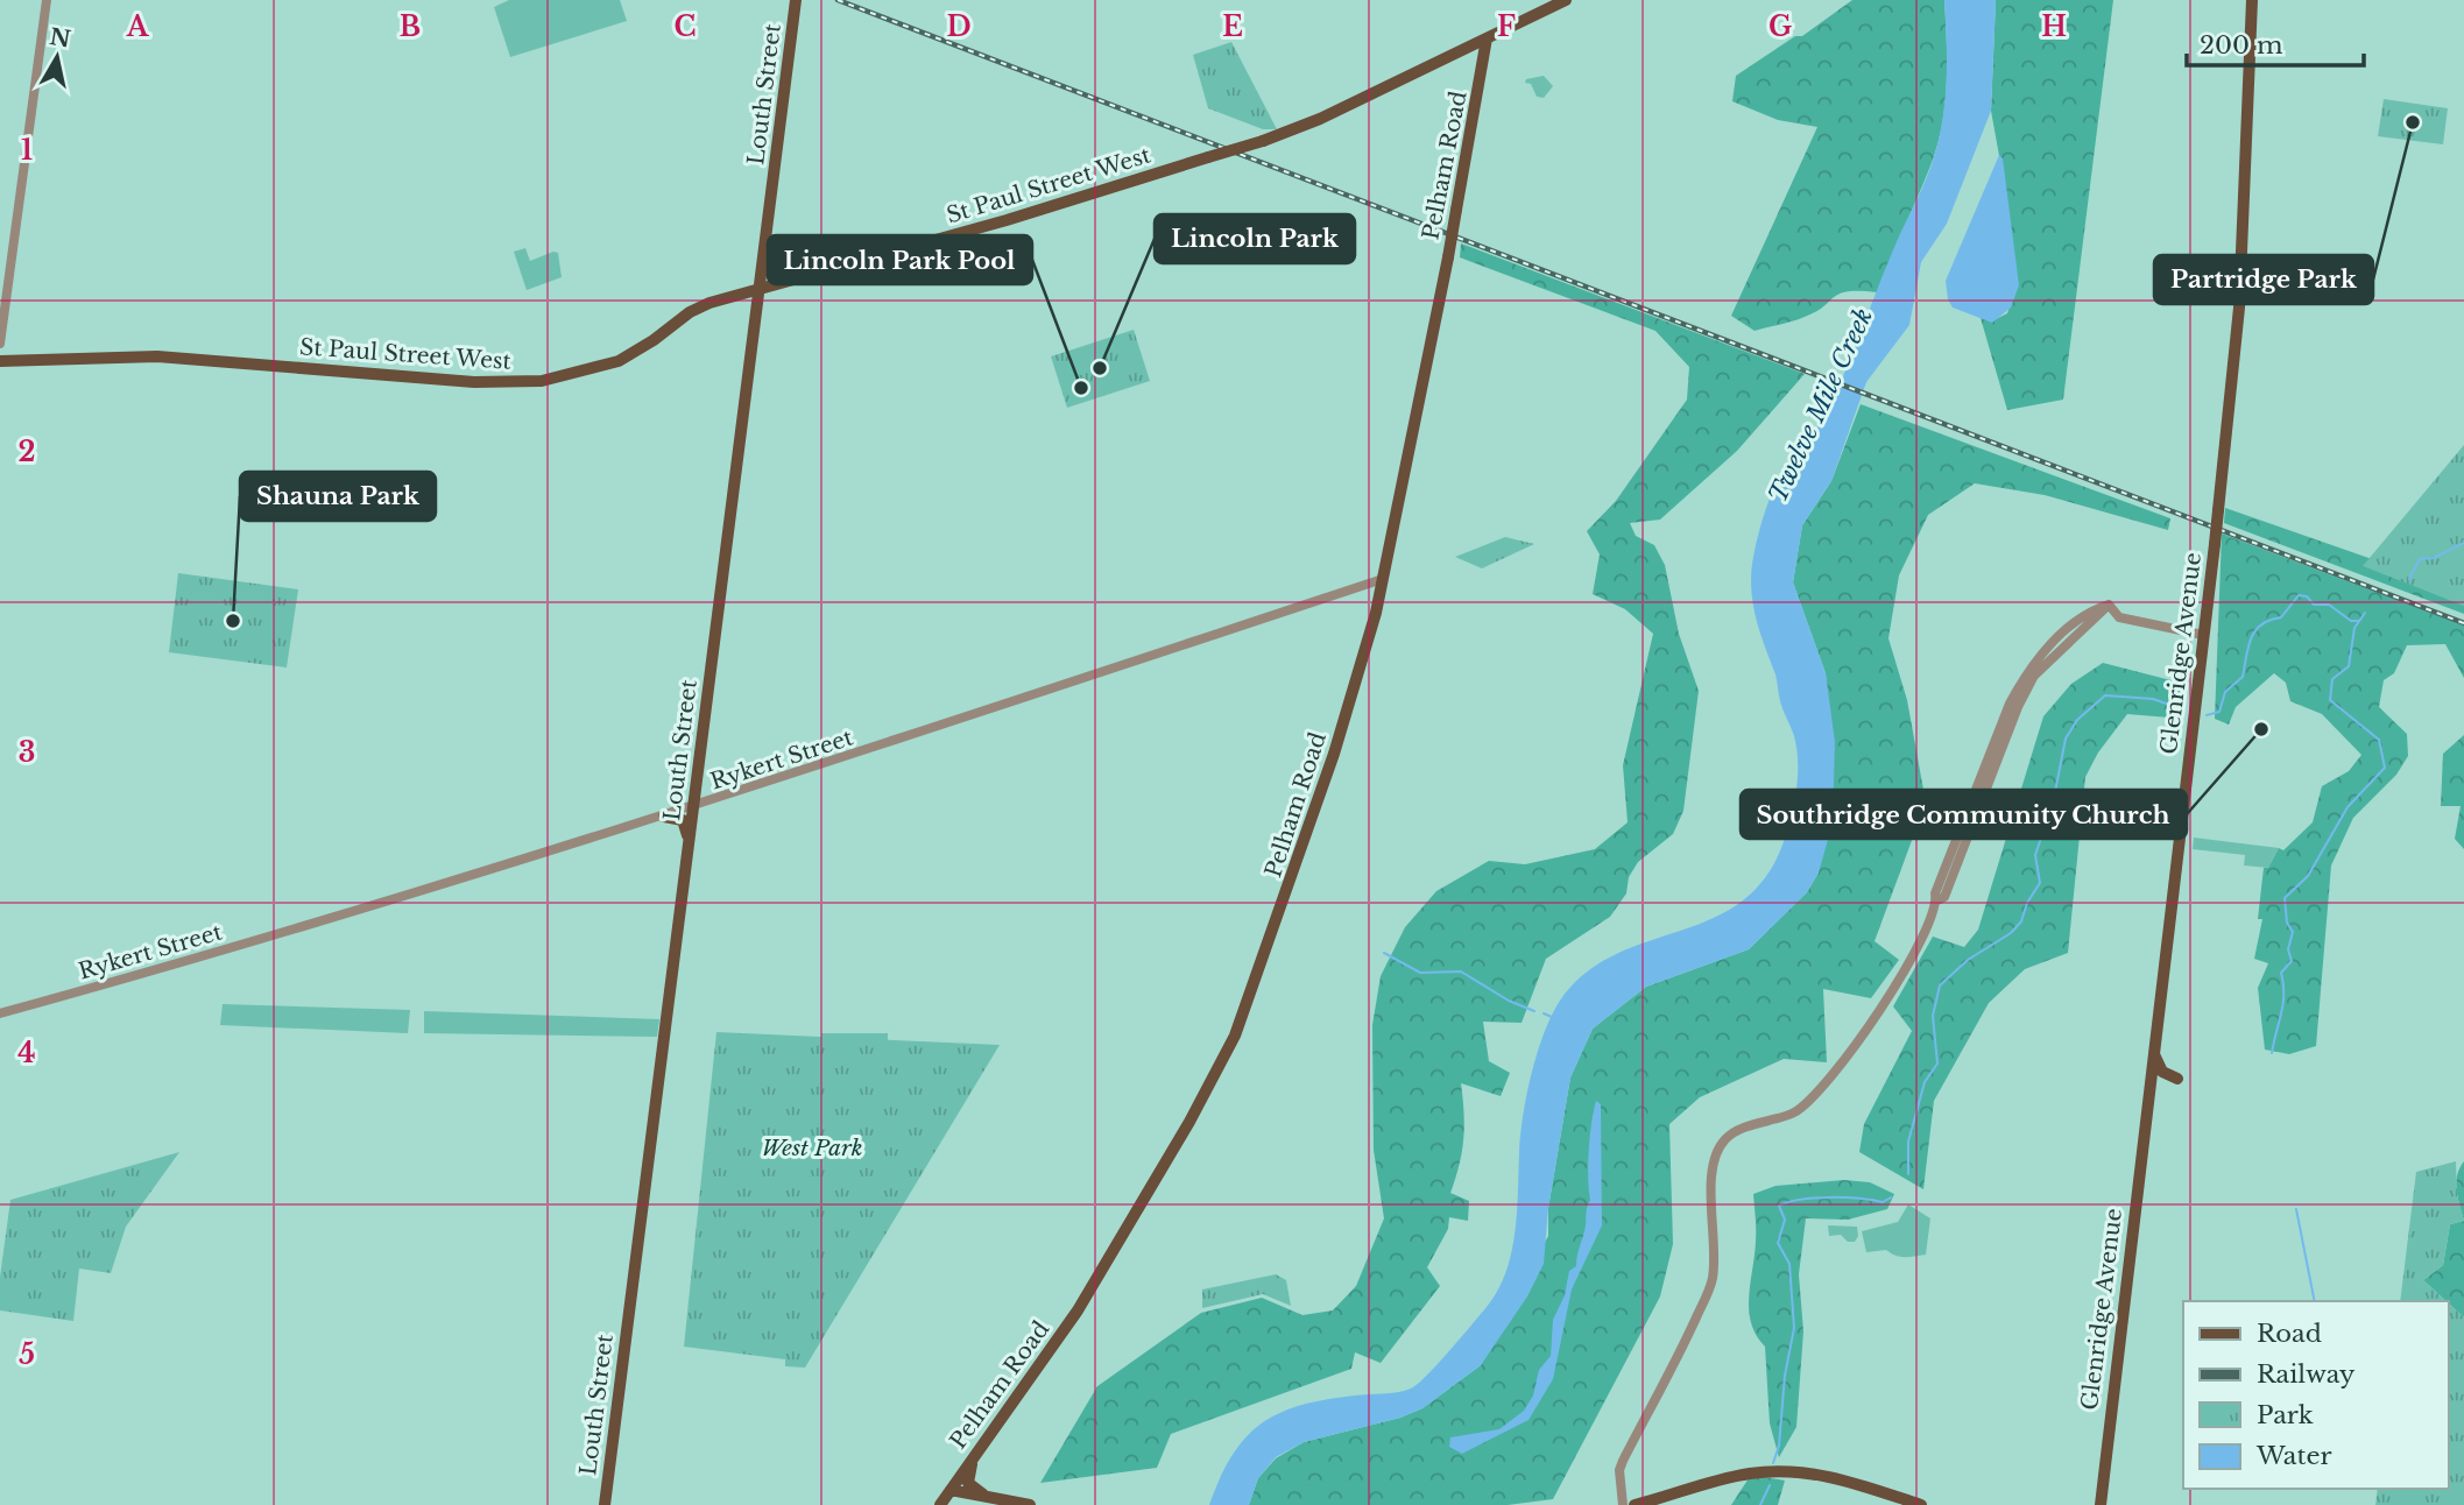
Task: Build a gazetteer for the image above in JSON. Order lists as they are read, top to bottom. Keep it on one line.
{"streets":{"main road":["Louth Street","Pelham Road","St Paul Street West","Glenridge Avenue"],"street":["Rykert Street"]},"crossings":[["Louth Street","St Paul Street West"],["Louth Street","Rykert Street"],["Pelham Road","St Paul Street West"],["Pelham Road","Rykert Street"]],"water":["Twelve Mile Creek"],"parks":["West Park"],"places":["Partridge Park","Lincoln Park","Lincoln Park Pool","Shauna Park","Southridge Community Church"],"legend":["Road","Railway","Park","Water"],"scale_bar":"200 m","north":"top","grid":{"columns":["A","B","C","D","E","F","G","H"],"rows":["1","2","3","4","5"]}}
